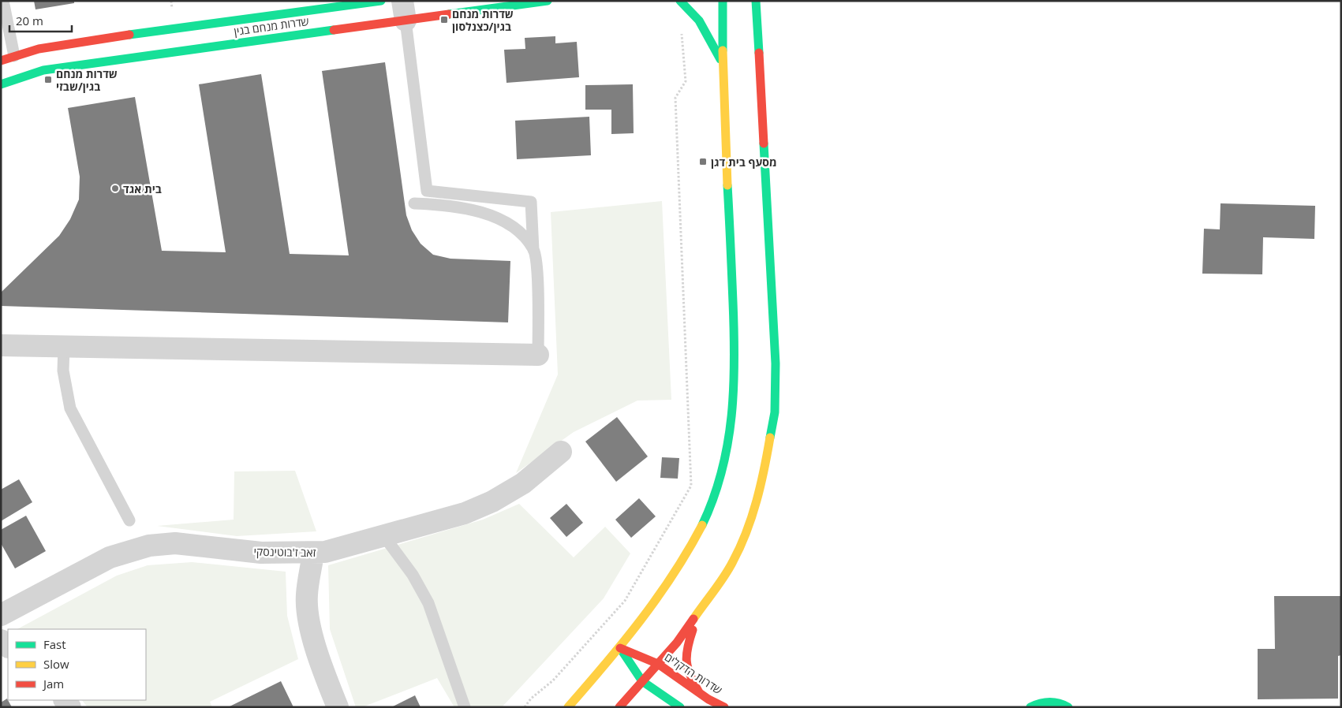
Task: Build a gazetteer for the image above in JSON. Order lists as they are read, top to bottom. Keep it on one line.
{"streets":{"main road":["שדרות מנחם בגין","שדרות הדקלים"],"street":["זאב ז'בוטינסקי"]},"places":{"transit":["שדרות מנחם בגין/כצנלסון","שדרות מנחם בגין/שבזי","מסעף בית דגן"],"other":["בית אגד"]},"legend":["Fast","Slow","Jam"],"scale_bar":"20 m"}
